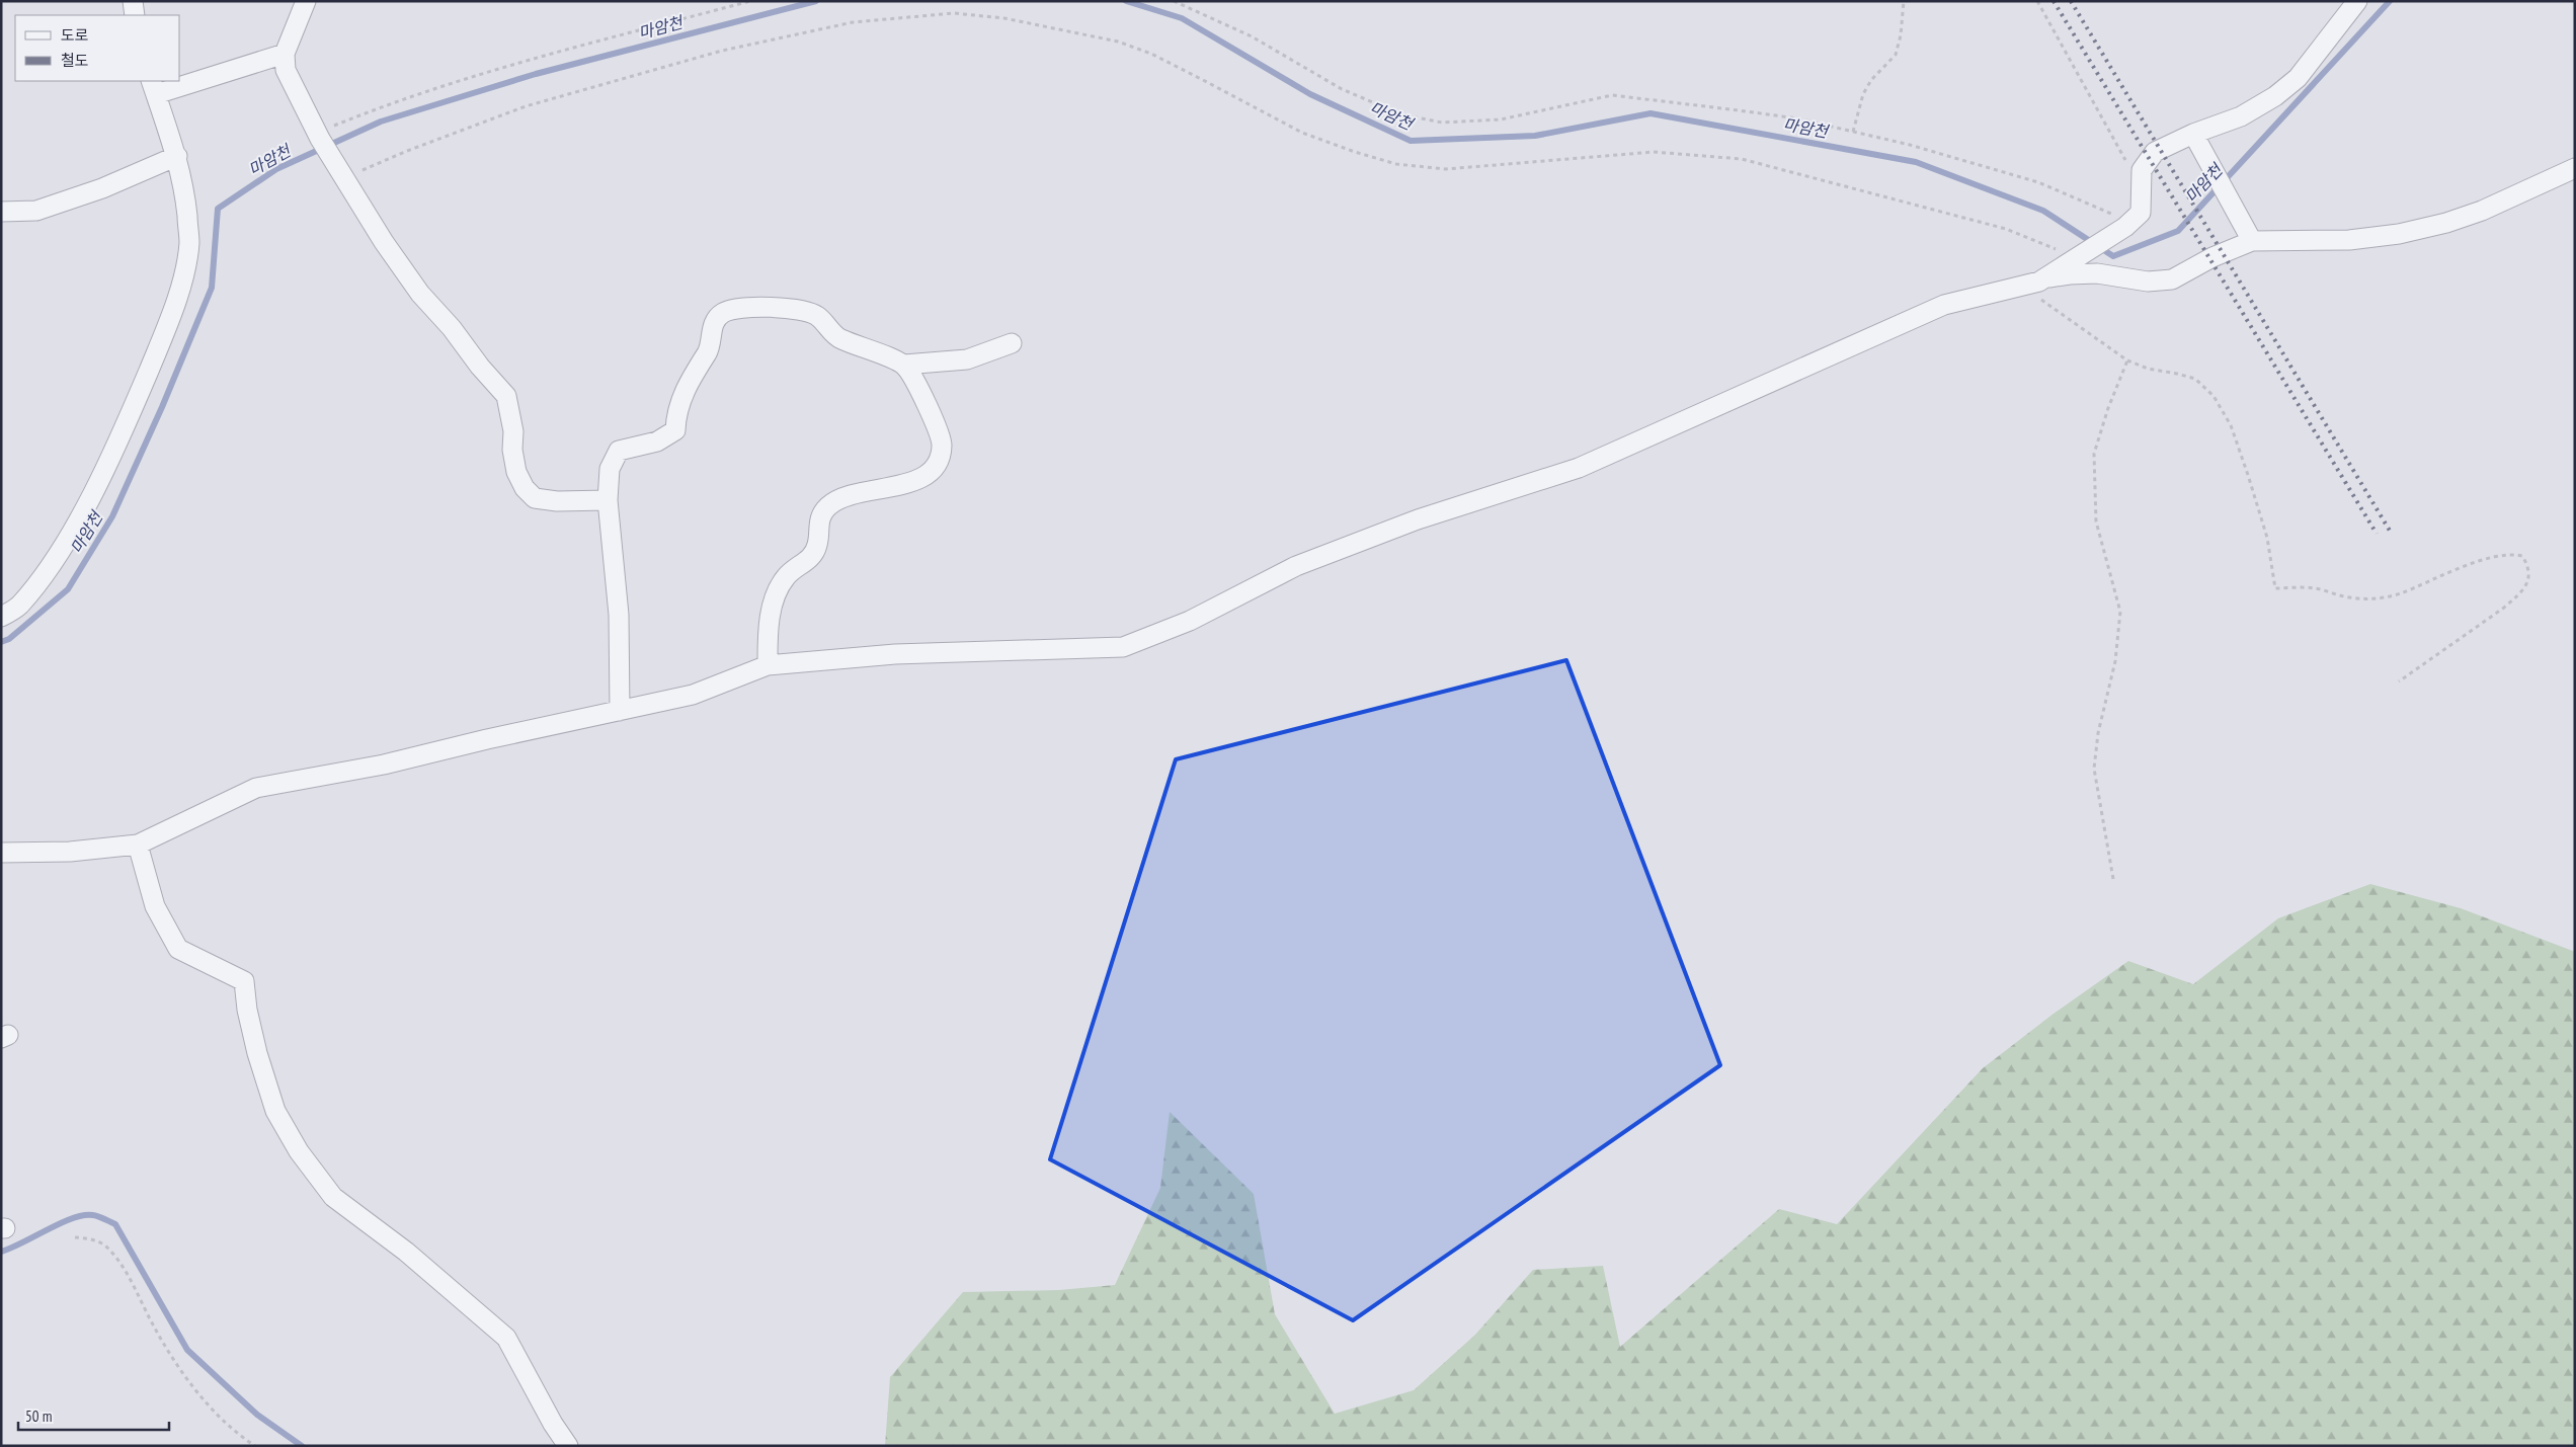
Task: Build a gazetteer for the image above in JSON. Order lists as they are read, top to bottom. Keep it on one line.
{"water":["마암천"],"legend":["도로","철도"],"scale_bar":"50 m"}
